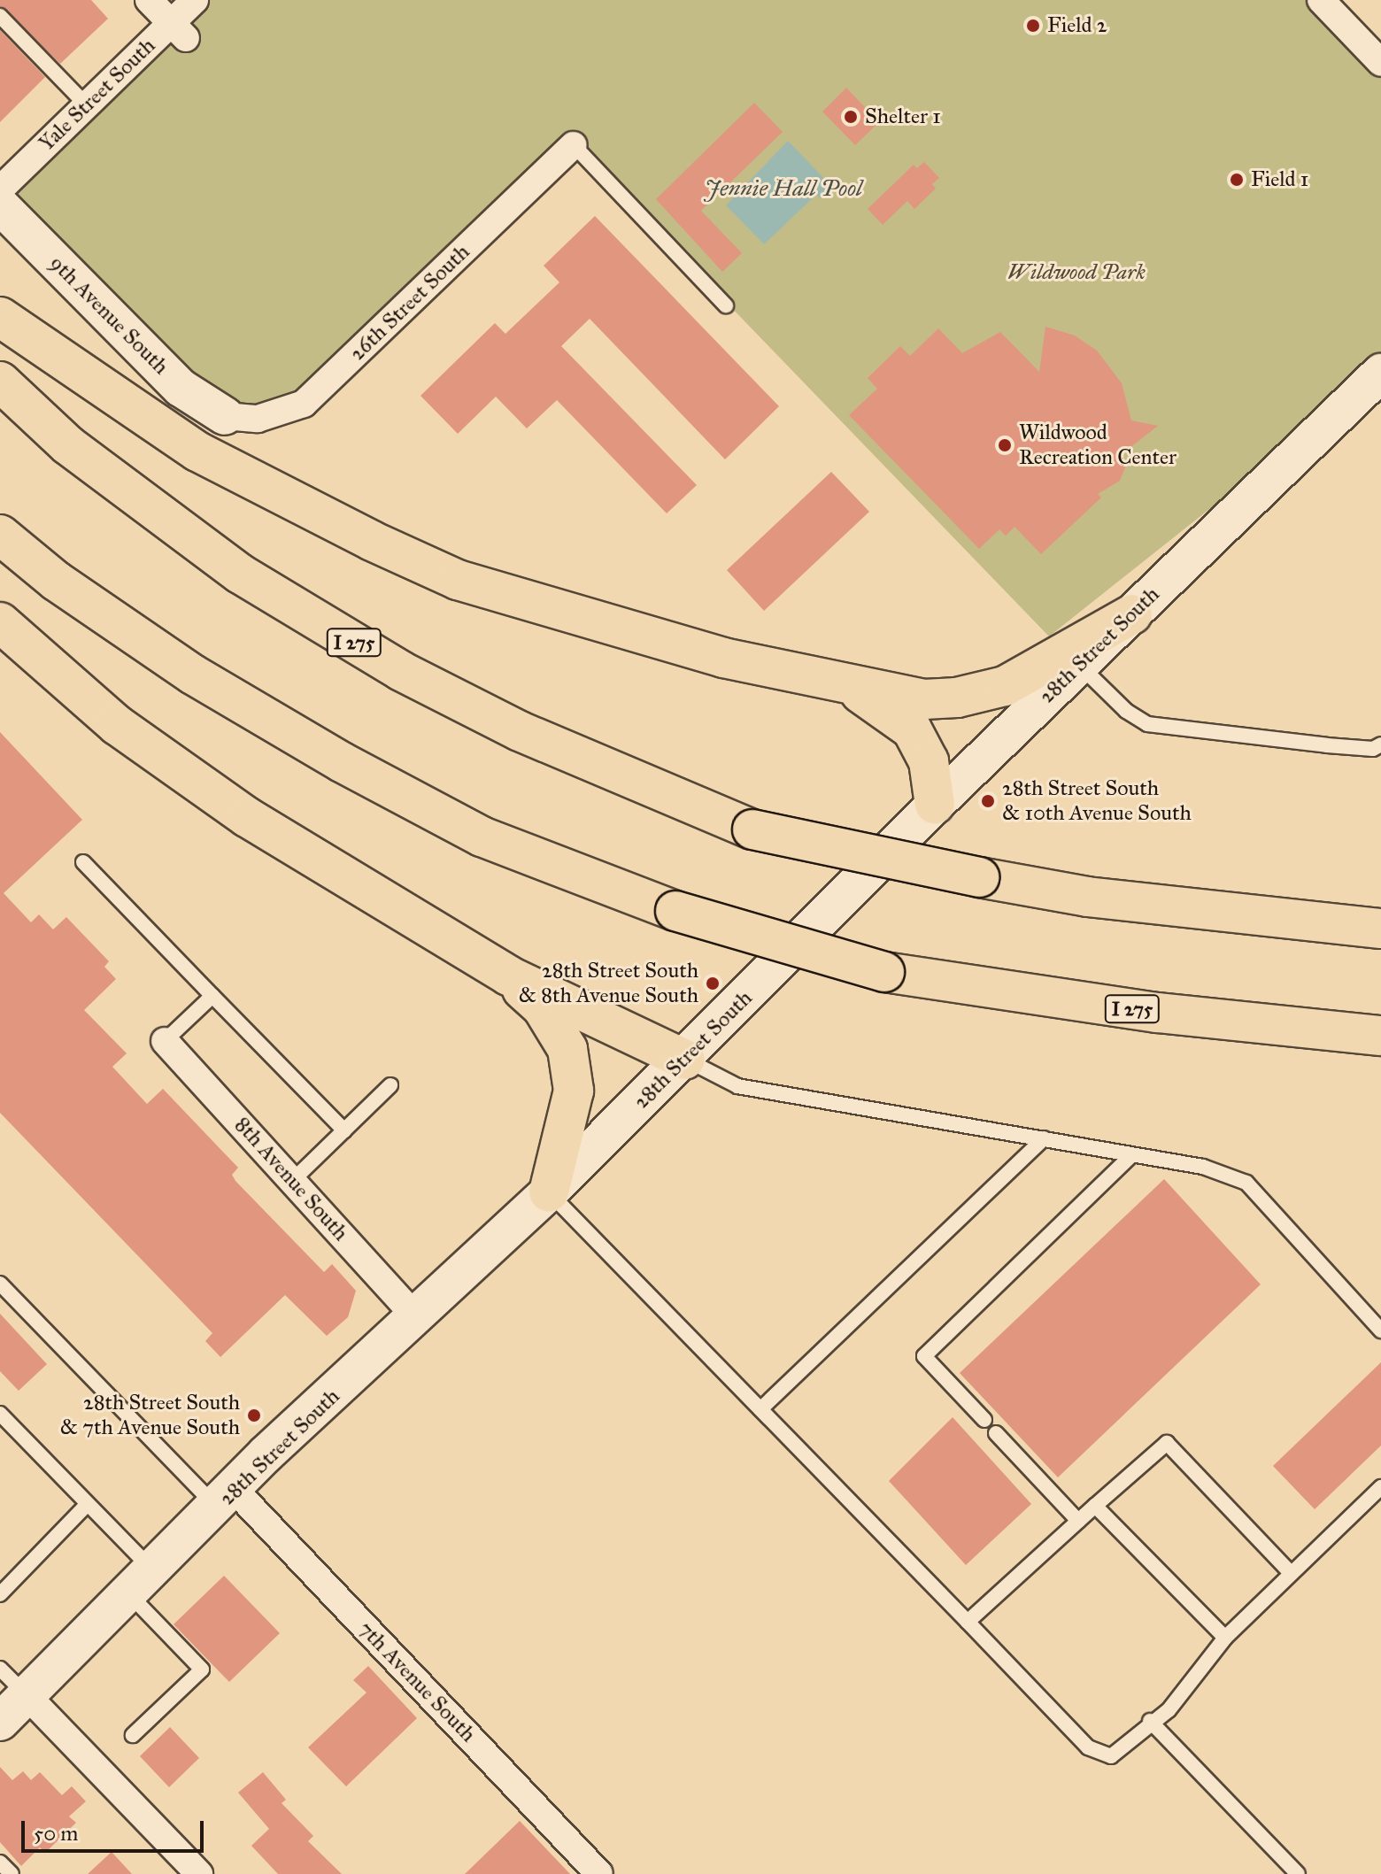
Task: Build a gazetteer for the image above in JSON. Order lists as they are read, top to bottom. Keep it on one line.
{"streets":{"highway":["I 275"],"street":["Yale Street South","26th Street South","9th Avenue South","28th Street South","8th Avenue South","7th Avenue South"]},"crossings":[["26th Street South","9th Avenue South"],["28th Street South","8th Avenue South"],["28th Street South","7th Avenue South"]],"water":["Jennie Hall Pool"],"parks":["Wildwood Park"],"places":["Field 2","Shelter 1","Field 1","Wildwood Recreation Center","28th Street South & 10th Avenue South","28th Street South & 8th Avenue South","28th Street South & 7th Avenue South"],"scale_bar":"50 m"}
